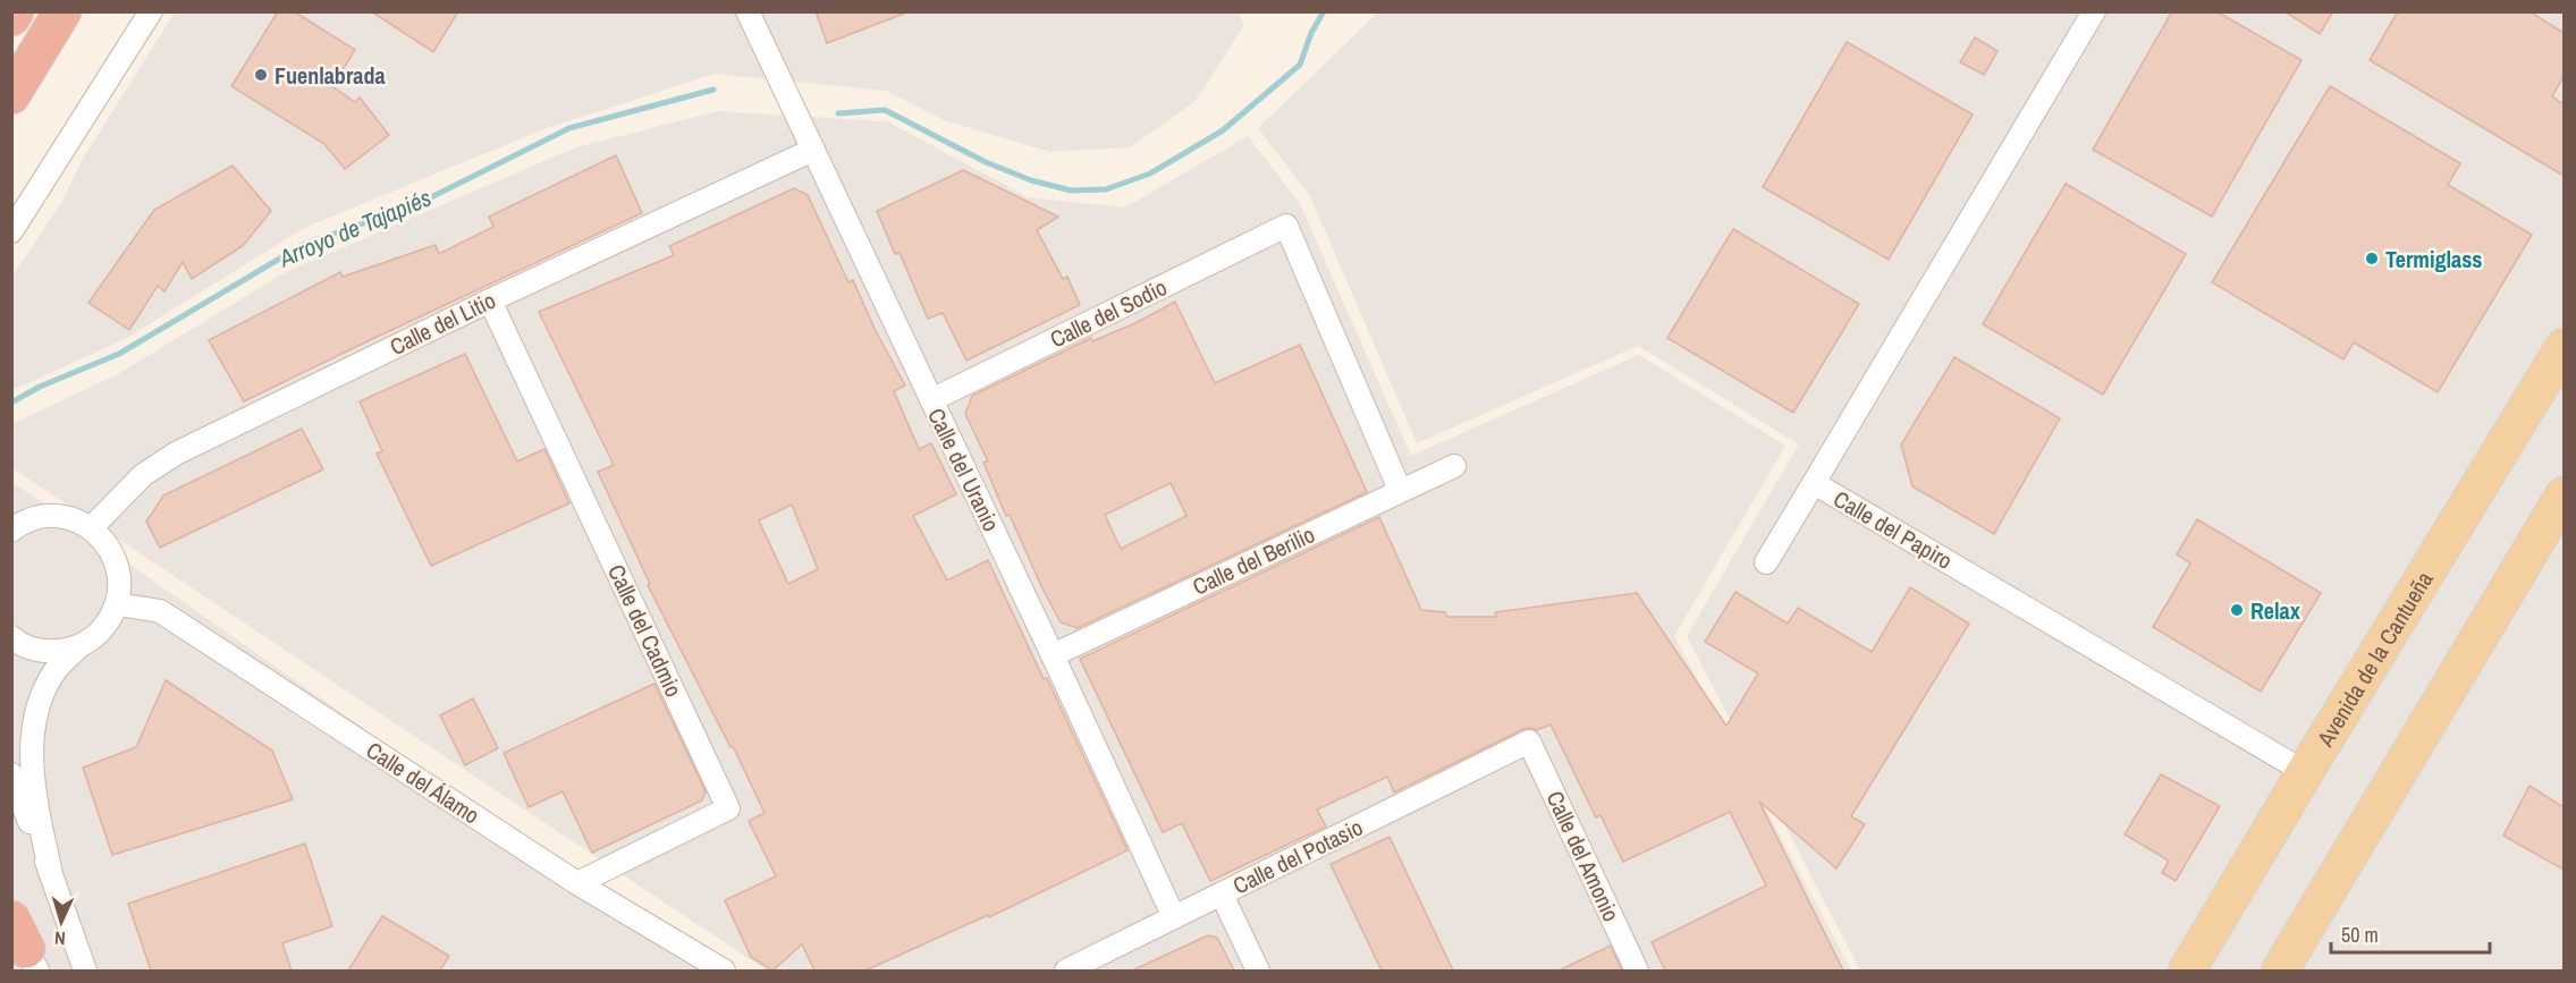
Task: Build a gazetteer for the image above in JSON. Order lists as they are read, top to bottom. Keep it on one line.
{"streets":{"main road":["Avenida de la Cantueña"],"street":["Calle del Sodio","Calle del Litio","Calle del Uranio","Calle del Papiro","Calle del Berilio","Calle del Cadmio","Calle del Álamo","Calle del Potasio","Calle del Amonio"]},"crossings":[["Calle del Sodio","Calle del Uranio"],["Calle del Sodio","Calle del Berilio"],["Calle del Litio","Calle del Uranio"],["Calle del Litio","Calle del Cadmio"],["Calle del Uranio","Calle del Berilio"],["Calle del Uranio","Calle del Potasio"],["Calle del Papiro","Avenida de la Cantueña"],["Calle del Cadmio","Calle del Álamo"],["Calle del Potasio","Calle del Amonio"]],"water":["Arroyo de Tajapiés"],"places":["Fuenlabrada","Termiglass","Relax"],"scale_bar":"50 m","north":"bottom"}
